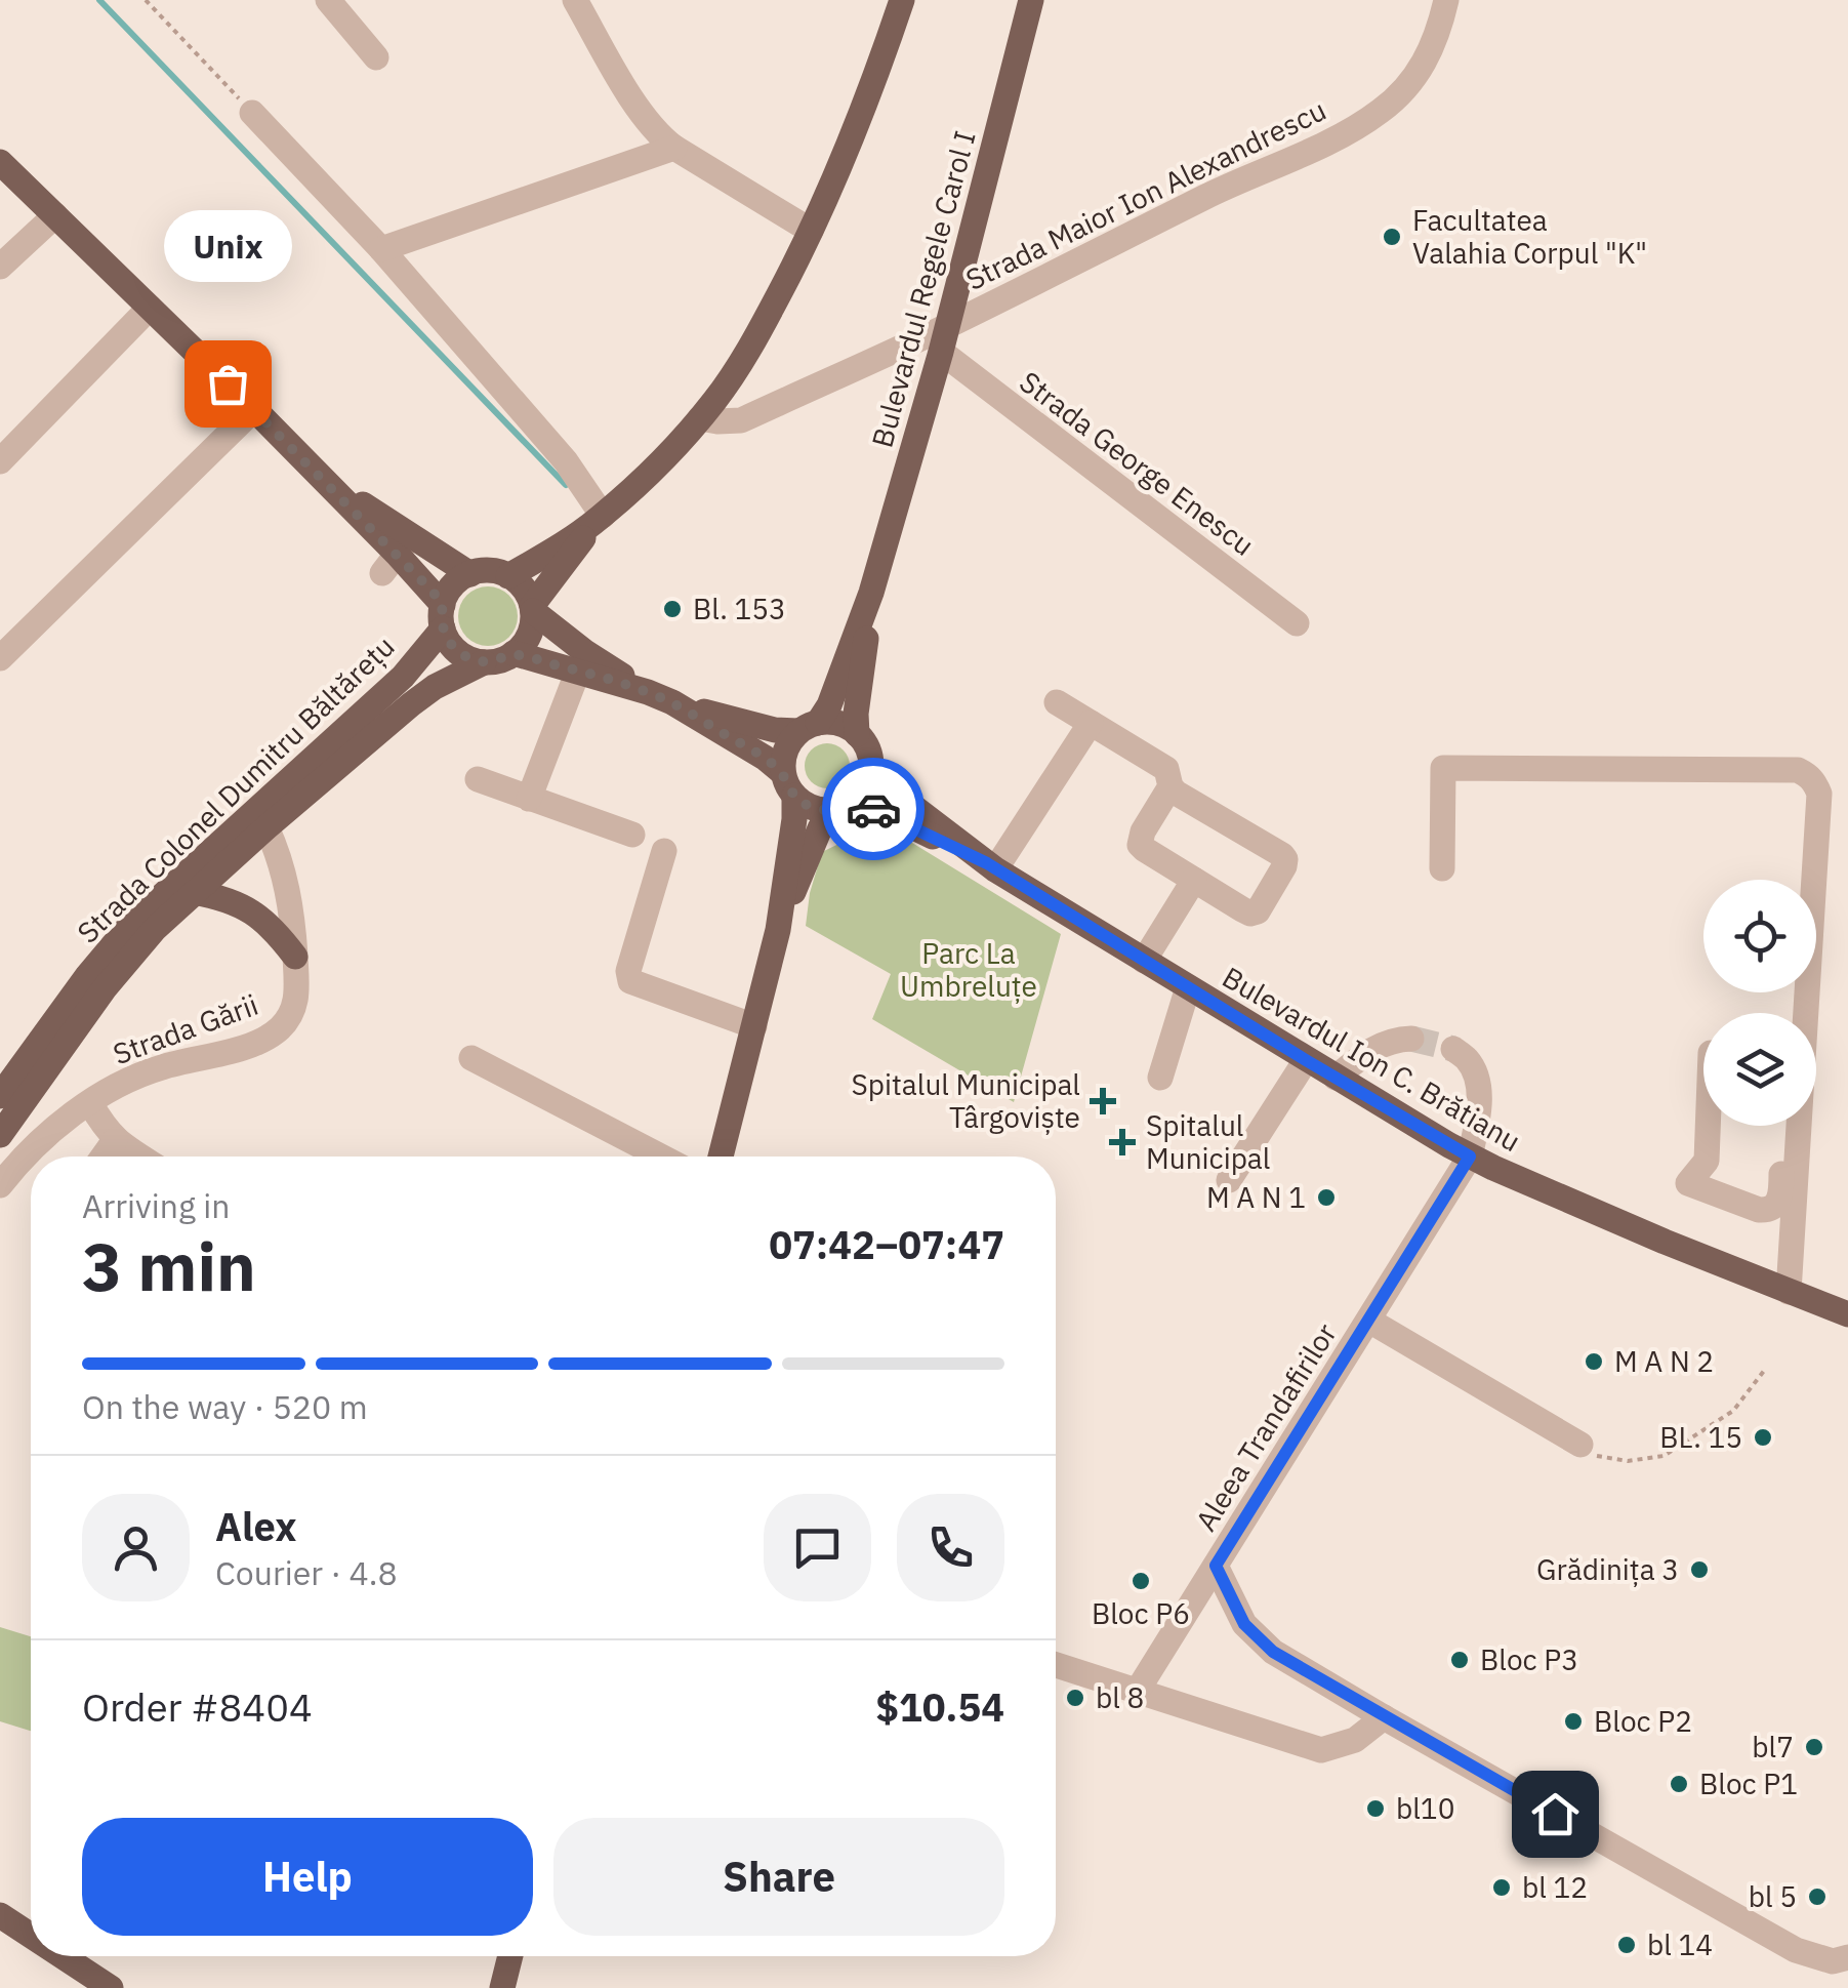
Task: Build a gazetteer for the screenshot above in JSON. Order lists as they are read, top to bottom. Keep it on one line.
{"streets":{"main road":["Bulevardul Regele Carol I","Strada Colonel Dumitru Băltărețu","Bulevardul Ion C. Brătianu"],"street":["Strada Maior Ion Alexandrescu","Strada George Enescu","Strada Gării","Aleea Trandafirilor"]},"crossings":[["Strada Maior Ion Alexandrescu","Bulevardul Regele Carol I"],["Bulevardul Regele Carol I","Strada George Enescu"],["Bulevardul Regele Carol I","Bulevardul Ion C. Brătianu"],["Strada Colonel Dumitru Băltărețu","Strada Gării"],["Bulevardul Ion C. Brătianu","Aleea Trandafirilor"]],"parks":["Parc La Umbreluțe"],"places":{"other":["Facultatea Valahia Corpul \"K\"","Unix","Bl. 153","M A N 1","M A N 2","BL. 15","Grădinița 3","Bloc P6","Bloc P3","bl 8","Bloc P2","bl7","Bloc P1","bl10","bl 12","bl 5","bl 14"],"health":["Spitalul Municipal Târgoviște","Spitalul Municipal"]},"page":{"bubble":"Unix","heading":["3 min","Arriving in","07:42–07:47"],"panel":["Alex","Courier · 4.8","Order #8404","$10.54"],"bar":"On the way · 520 m","buttons":["Help","Share"]}}
